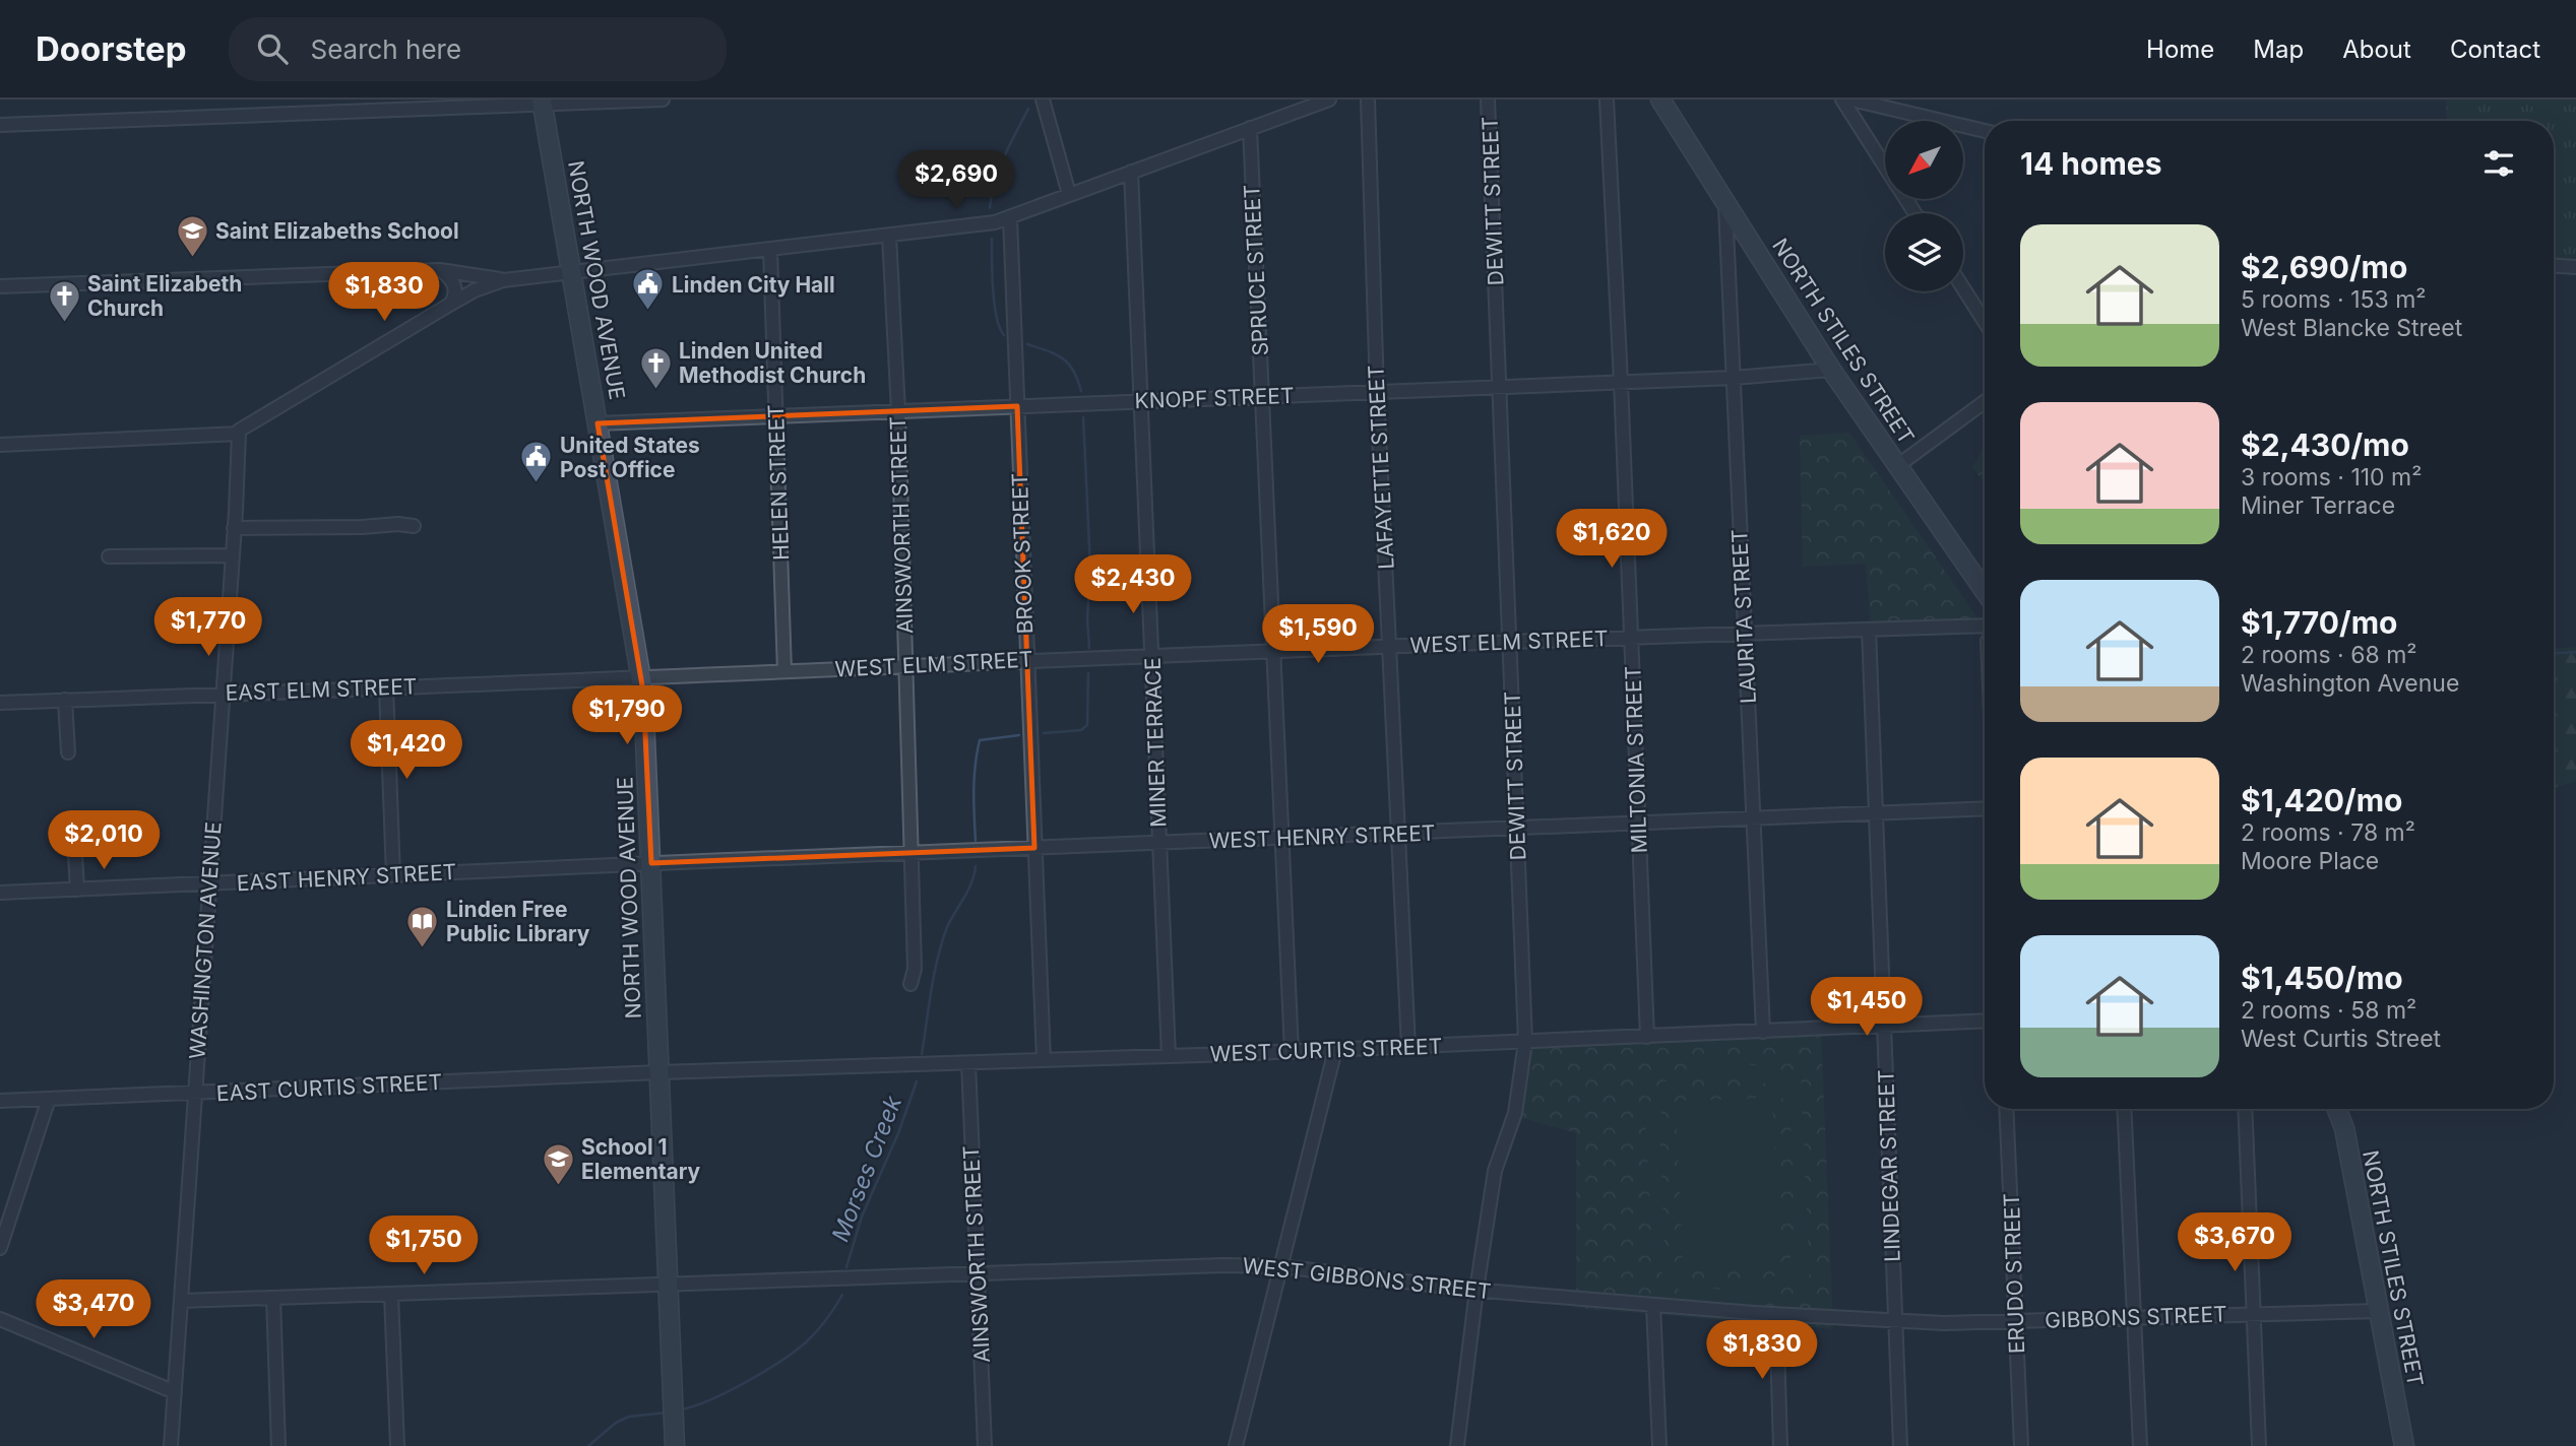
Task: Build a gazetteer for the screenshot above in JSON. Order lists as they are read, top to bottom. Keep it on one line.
{"streets":{"main road":["NORTH WOOD AVENUE","NORTH STILES STREET"],"street":["DEWITT STREET","SPRUCE STREET","KNOPF STREET","LAFAYETTE STREET","HELEN STREET","AINSWORTH STREET","BROOK STREET","LAURITA STREET","WEST ELM STREET","EAST ELM STREET","MINER TERRACE","MILTONIA STREET","WEST HENRY STREET","EAST HENRY STREET","WASHINGTON AVENUE","WEST CURTIS STREET","EAST CURTIS STREET","LINDEGAR STREET","ERUDO STREET","WEST GIBBONS STREET","GIBBONS STREET"]},"crossings":[["DEWITT STREET","KNOPF STREET"],["DEWITT STREET","WEST ELM STREET"],["DEWITT STREET","WEST HENRY STREET"],["DEWITT STREET","WEST CURTIS STREET"],["DEWITT STREET","WEST GIBBONS STREET"],["SPRUCE STREET","KNOPF STREET"],["SPRUCE STREET","WEST ELM STREET"],["SPRUCE STREET","WEST HENRY STREET"],["SPRUCE STREET","WEST CURTIS STREET"],["NORTH WOOD AVENUE","KNOPF STREET"],["NORTH WOOD AVENUE","WEST ELM STREET"],["NORTH WOOD AVENUE","EAST ELM STREET"],["NORTH WOOD AVENUE","WEST HENRY STREET"],["NORTH WOOD AVENUE","EAST HENRY STREET"],["NORTH WOOD AVENUE","WEST CURTIS STREET"],["NORTH WOOD AVENUE","EAST CURTIS STREET"],["NORTH WOOD AVENUE","WEST GIBBONS STREET"],["NORTH STILES STREET","KNOPF STREET"],["NORTH STILES STREET","LAURITA STREET"],["NORTH STILES STREET","GIBBONS STREET"],["KNOPF STREET","LAFAYETTE STREET"],["KNOPF STREET","HELEN STREET"],["KNOPF STREET","AINSWORTH STREET"],["KNOPF STREET","BROOK STREET"],["KNOPF STREET","LAURITA STREET"],["KNOPF STREET","MINER TERRACE"],["KNOPF STREET","MILTONIA STREET"],["LAFAYETTE STREET","WEST ELM STREET"],["LAFAYETTE STREET","WEST HENRY STREET"],["LAFAYETTE STREET","WEST CURTIS STREET"],["HELEN STREET","WEST ELM STREET"],["AINSWORTH STREET","WEST ELM STREET"],["AINSWORTH STREET","WEST HENRY STREET"],["AINSWORTH STREET","WEST CURTIS STREET"],["AINSWORTH STREET","WEST GIBBONS STREET"],["BROOK STREET","WEST ELM STREET"],["BROOK STREET","WEST HENRY STREET"],["BROOK STREET","WEST CURTIS STREET"],["LAURITA STREET","WEST ELM STREET"],["LAURITA STREET","WEST HENRY STREET"],["LAURITA STREET","WEST CURTIS STREET"],["WEST ELM STREET","EAST ELM STREET"],["WEST ELM STREET","MINER TERRACE"],["WEST ELM STREET","MILTONIA STREET"],["WEST ELM STREET","LINDEGAR STREET"],["EAST ELM STREET","WASHINGTON AVENUE"],["MINER TERRACE","WEST HENRY STREET"],["MINER TERRACE","WEST CURTIS STREET"],["MILTONIA STREET","WEST HENRY STREET"],["MILTONIA STREET","WEST CURTIS STREET"],["WEST HENRY STREET","EAST HENRY STREET"],["WEST HENRY STREET","LINDEGAR STREET"],["EAST HENRY STREET","WASHINGTON AVENUE"],["WASHINGTON AVENUE","EAST CURTIS STREET"],["WASHINGTON AVENUE","WEST GIBBONS STREET"],["WEST CURTIS STREET","EAST CURTIS STREET"],["WEST CURTIS STREET","LINDEGAR STREET"],["LINDEGAR STREET","WEST GIBBONS STREET"],["LINDEGAR STREET","GIBBONS STREET"],["ERUDO STREET","GIBBONS STREET"],["WEST GIBBONS STREET","GIBBONS STREET"]],"water":["Morses Creek"],"places":{"school or university":["Saint Elizabeths School","School 1 Elementary"],"public building":["Linden City Hall","United States Post Office"],"church":["Saint Elizabeth Church","Linden United Methodist Church"],"library":["Linden Free Public Library"]},"north":"bottom left","page":{"header":"Doorstep","search":"Search here","nav":["Home","Map","About","Contact"],"heading":"14 homes","price":["$2,690","$1,830","$1,620","$2,430","$1,770","$1,590","$1,790","$1,420","$2,010","$1,450","$3,670","$1,750","$3,470","$1,830"],"list":[{"name":"$2,690/mo","note":"5 rooms · 153 m² · West Blancke Street"},{"name":"$2,430/mo","note":"3 rooms · 110 m² · Miner Terrace"},{"name":"$1,770/mo","note":"2 rooms · 68 m² · Washington Avenue"},{"name":"$1,420/mo","note":"2 rooms · 78 m² · Moore Place"},{"name":"$1,450/mo","note":"2 rooms · 58 m² · West Curtis Street"}]}}
